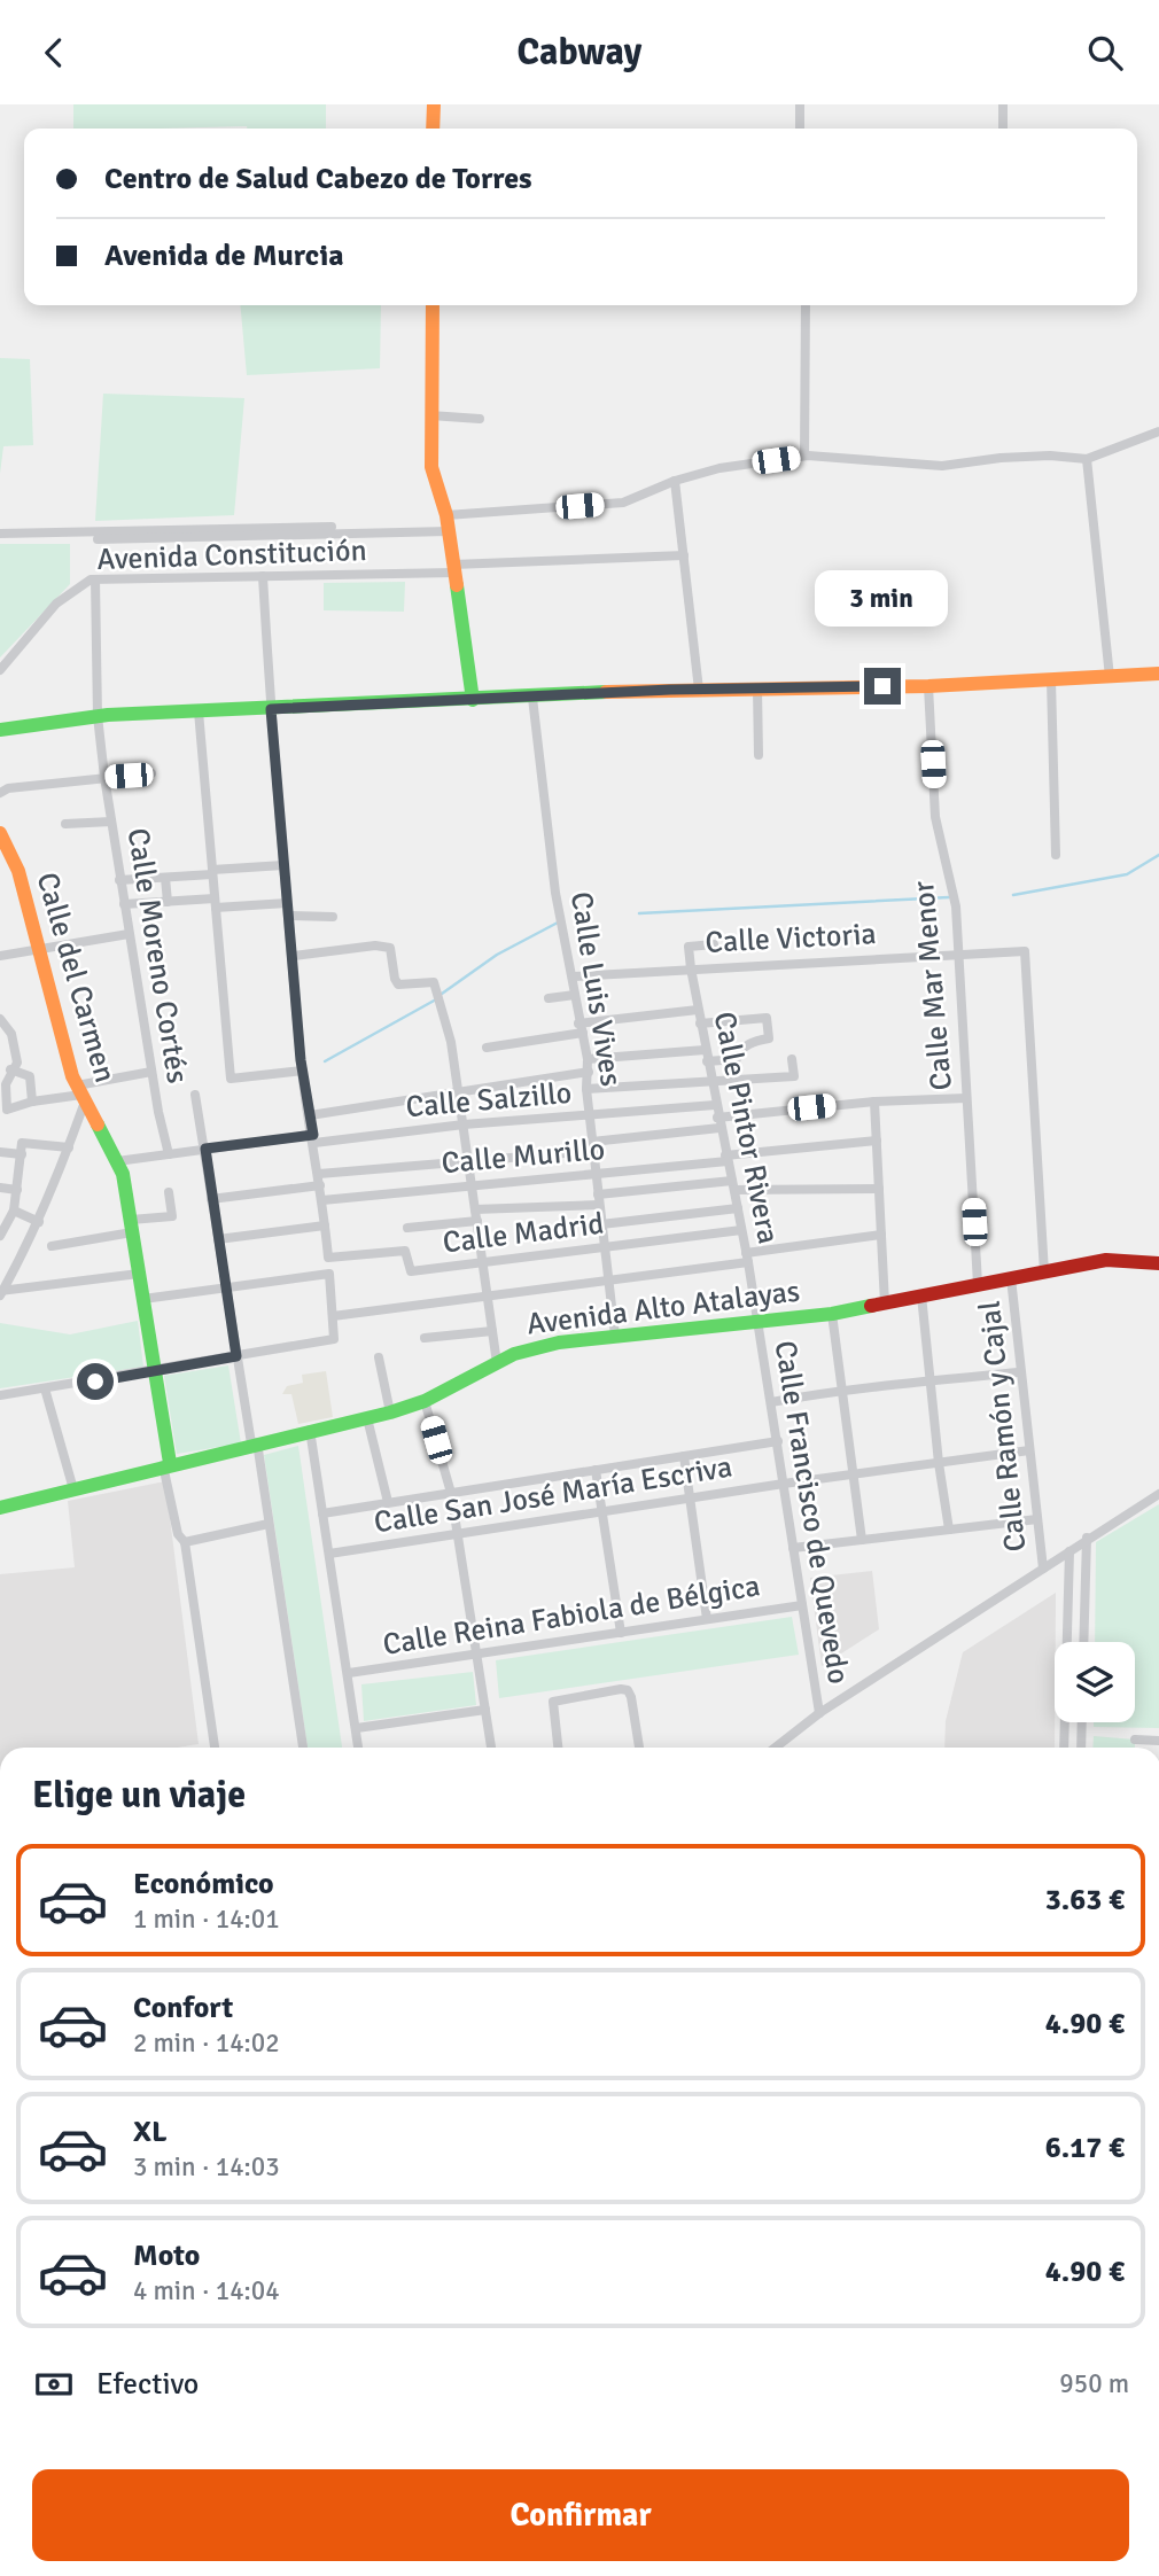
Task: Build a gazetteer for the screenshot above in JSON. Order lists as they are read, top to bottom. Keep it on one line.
{"streets":{"street":["Avenida Constitución","Calle Victoria","Calle Moreno Cortés","Calle del Carmen","Calle Mar Menor","Calle Luis Vives","Calle Salzillo","Calle Pintor Rivera","Calle Murillo","Calle Madrid","Avenida Alto Atalayas","Calle Ramón y Cajal","Calle San José María Escriva","Calle Francisco de Quevedo","Calle Reina Fabiola de Bélgica"]},"crossings":[["Avenida Constitución","Calle Moreno Cortés"],["Calle Victoria","Calle Mar Menor"],["Calle Victoria","Calle Luis Vives"],["Calle Victoria","Calle Pintor Rivera"],["Calle Victoria","Avenida Alto Atalayas"],["Calle Moreno Cortés","Calle Salzillo"],["Calle del Carmen","Calle Salzillo"],["Calle del Carmen","Avenida Alto Atalayas"],["Calle Mar Menor","Avenida Alto Atalayas"],["Calle Luis Vives","Calle Salzillo"],["Calle Luis Vives","Calle Murillo"],["Calle Luis Vives","Calle Madrid"],["Calle Luis Vives","Avenida Alto Atalayas"],["Calle Salzillo","Calle Pintor Rivera"],["Calle Pintor Rivera","Calle Murillo"],["Calle Pintor Rivera","Calle Madrid"],["Calle Pintor Rivera","Avenida Alto Atalayas"],["Calle Pintor Rivera","Calle Francisco de Quevedo"],["Avenida Alto Atalayas","Calle Ramón y Cajal"],["Avenida Alto Atalayas","Calle Francisco de Quevedo"],["Calle Ramón y Cajal","Calle San José María Escriva"],["Calle San José María Escriva","Calle Francisco de Quevedo"],["Calle Francisco de Quevedo","Calle Reina Fabiola de Bélgica"]],"page":{"header":"Cabway","banner":["Centro de Salud Cabezo de Torres","Avenida de Murcia"],"bubble":"3 min","heading":"Elige un viaje","list":[{"name":"Económico","note":"1 min · 14:01","value":"3.63 €"},{"name":"Confort","note":"2 min · 14:02","value":"4.90 €"},{"name":"XL","note":"3 min · 14:03","value":"6.17 €"},{"name":"Moto","note":"4 min · 14:04","value":"4.90 €"}],"pay":["Efectivo","950 m"],"buttons":"Confirmar"}}
